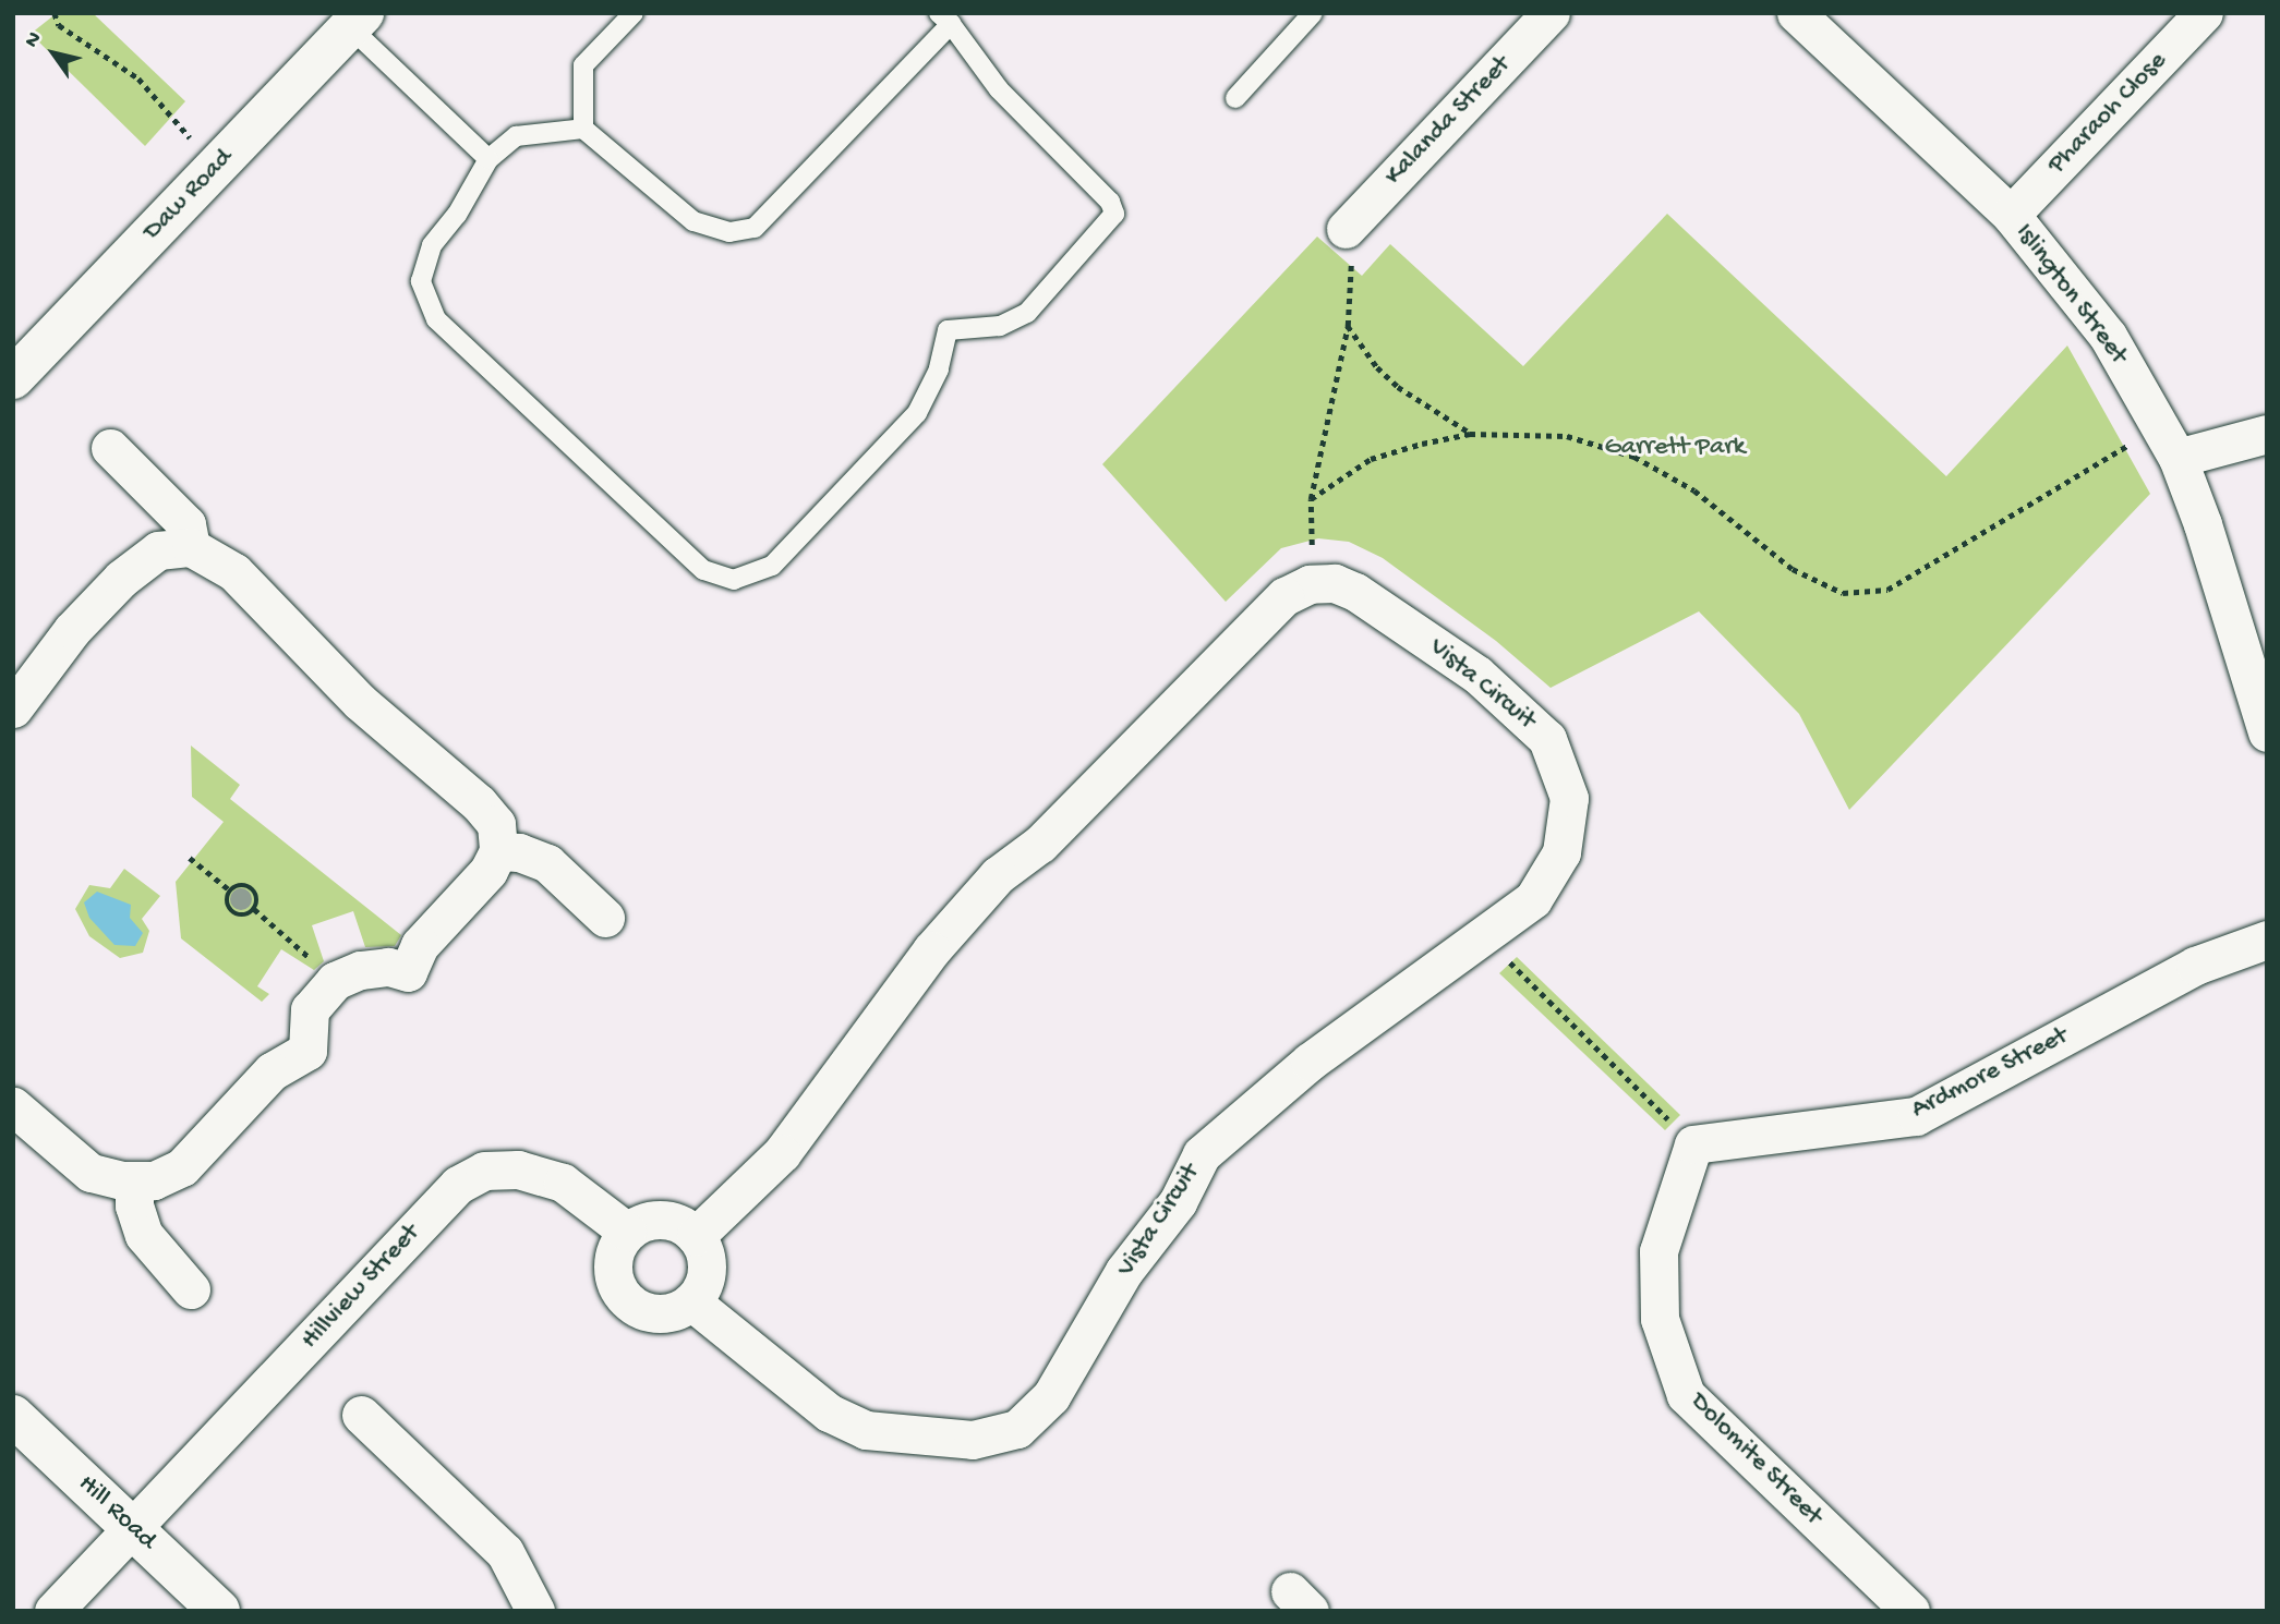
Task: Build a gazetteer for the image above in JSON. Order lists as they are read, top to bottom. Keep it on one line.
{"streets":{"street":["Pharaoh Close","Kalanda Street","Daw Road","Islington Street","Vista Circuit","Ardmore Street","Hillview Street","Dolomite Street","Hill Road"]},"crossings":[["Pharaoh Close","Islington Street"],["Vista Circuit","Hillview Street"],["Ardmore Street","Dolomite Street"],["Hillview Street","Hill Road"]],"parks":["Garrett Park"],"north":"top left"}
